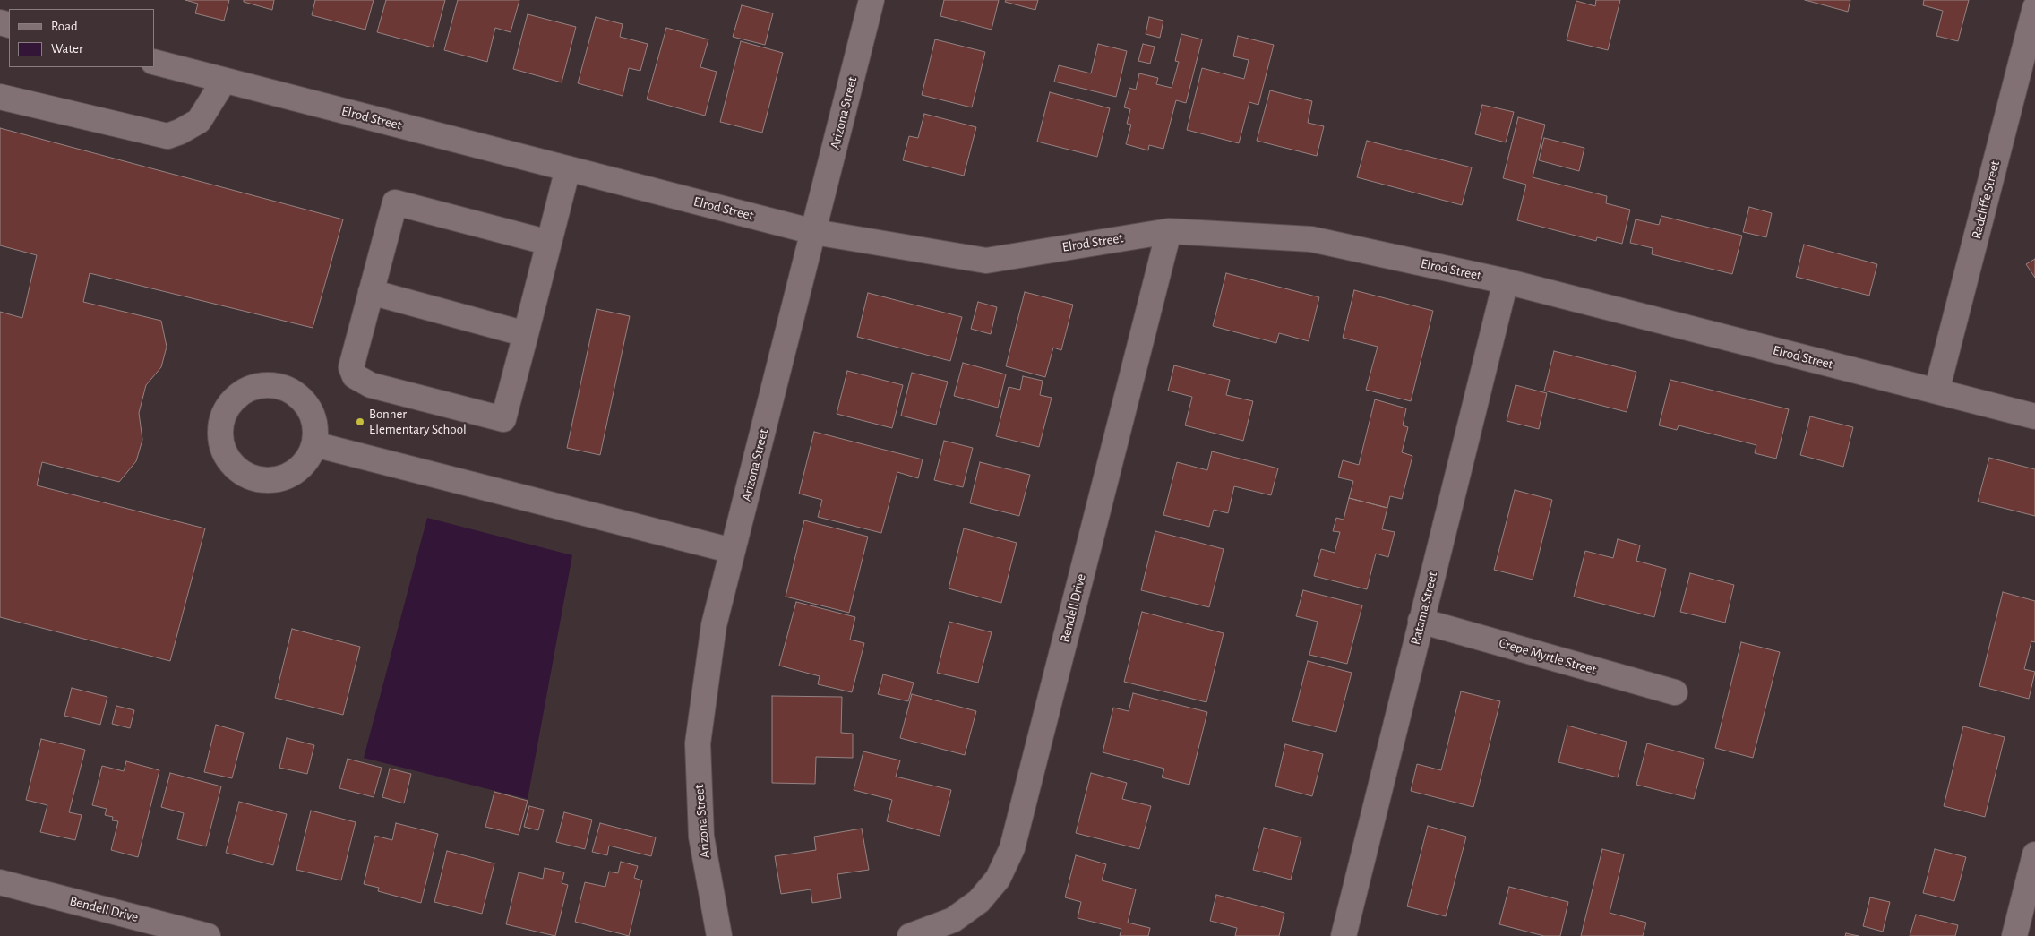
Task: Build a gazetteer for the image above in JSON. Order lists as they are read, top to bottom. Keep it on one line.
{"streets":{"street":["Arizona Street","Elrod Street","Radcliffe Street","Bendell Drive","Ratama Street","Crepe Myrtle Street"]},"crossings":[["Arizona Street","Elrod Street"],["Elrod Street","Radcliffe Street"],["Elrod Street","Bendell Drive"],["Elrod Street","Ratama Street"],["Ratama Street","Crepe Myrtle Street"]],"places":["Bonner Elementary School"],"legend":["Road","Water"]}
